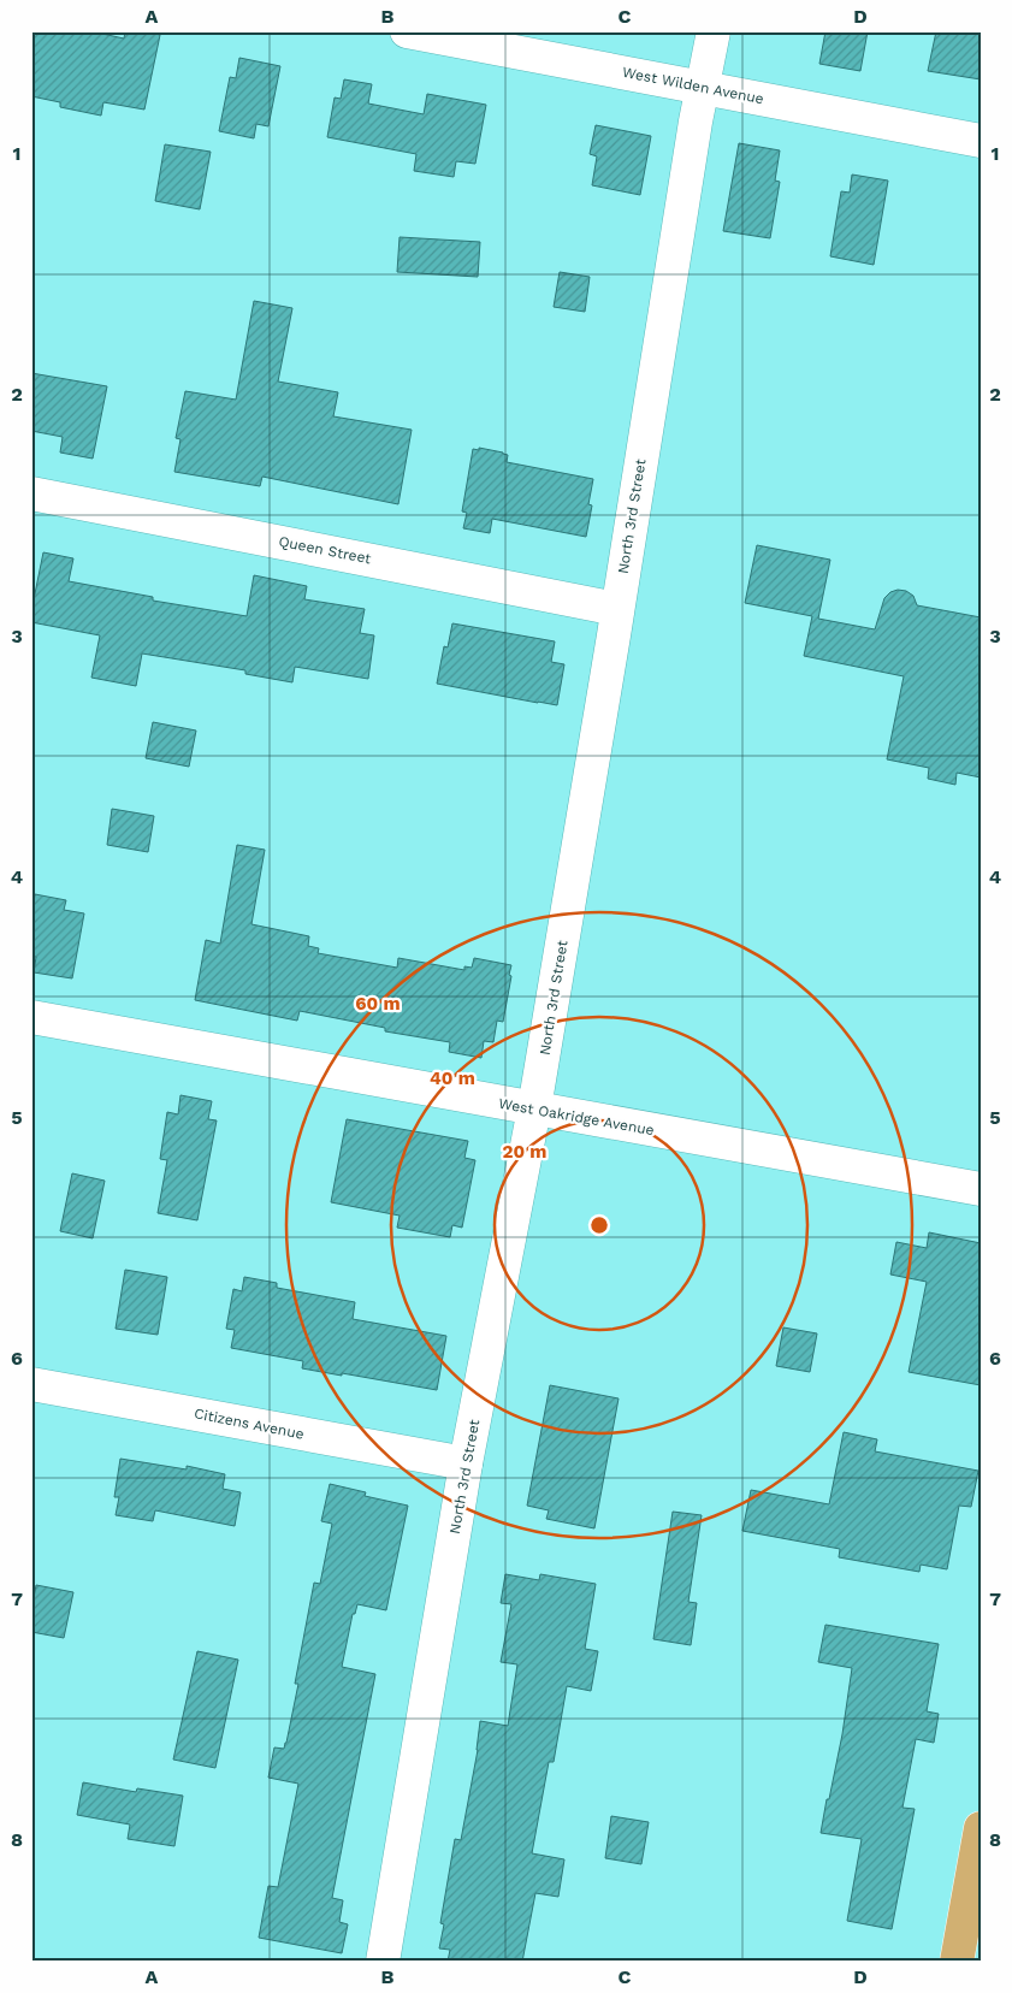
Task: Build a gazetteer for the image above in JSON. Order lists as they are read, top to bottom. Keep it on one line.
{"streets":{"street":["West Wilden Avenue","North 3rd Street","Queen Street","West Oakridge Avenue","Citizens Avenue"]},"crossings":[["West Wilden Avenue","North 3rd Street"],["North 3rd Street","Queen Street"],["North 3rd Street","West Oakridge Avenue"],["North 3rd Street","Citizens Avenue"]],"grid":{"columns":["A","B","C","D"],"rows":["1","2","3","4","5","6","7","8"]},"rings":["60 m","40 m","20 m"]}
